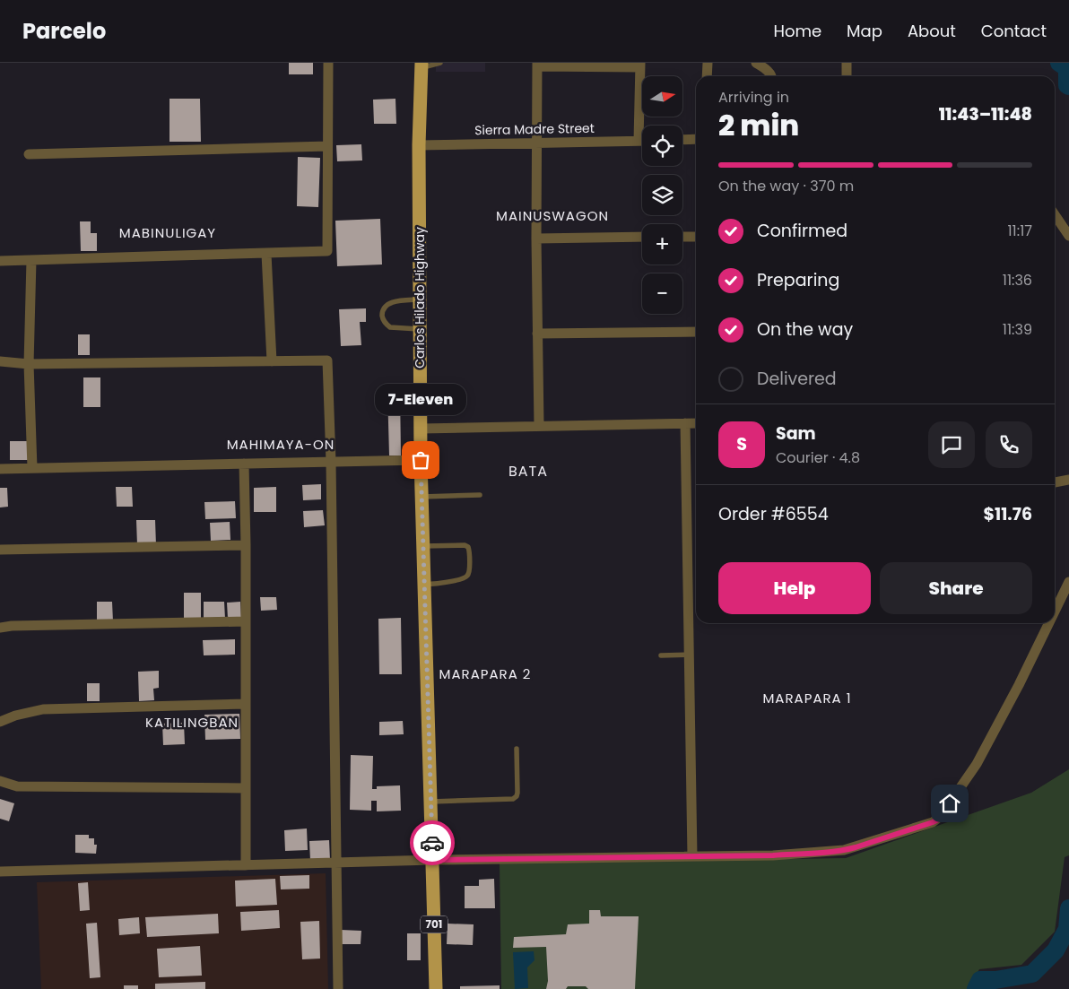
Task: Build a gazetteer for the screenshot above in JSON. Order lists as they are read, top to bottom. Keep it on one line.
{"streets":{"main road":["Carlos Hilado Highway","701"],"street":["Sierra Madre Street"]},"crossings":[["Sierra Madre Street","Carlos Hilado Highway"]],"districts":["MAINUSWAGON","MABINULIGAY","MAHIMAYA-ON","BATA","MARAPARA 2","MARAPARA 1","KATILINGBAN"],"places":["7-Eleven"],"north":"right","page":{"header":"Parcelo","nav":["Home","Map","About","Contact"],"map_buttons":["+","−"],"heading":["2 min","Arriving in","11:43–11:48"],"panel":["Sam","Courier · 4.8","Order #6554","$11.76"],"bar":"On the way · 370 m","list":[["Confirmed","11:17"],["Preparing","11:36"],["On the way","11:39"],"Delivered"],"bubble":"7-Eleven","round":"S","buttons":["Help","Share"]}}
